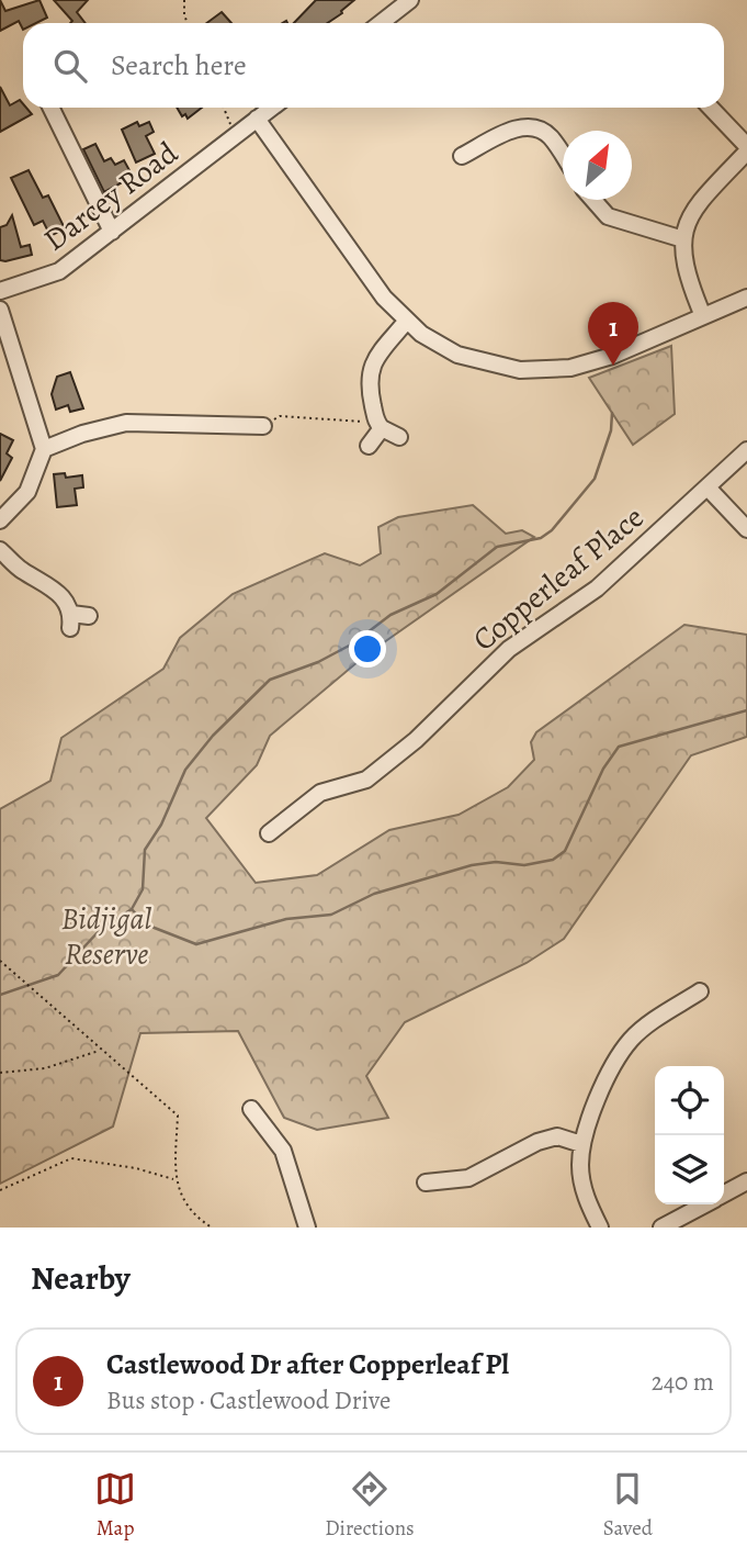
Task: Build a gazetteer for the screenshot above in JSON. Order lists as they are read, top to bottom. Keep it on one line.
{"streets":{"street":["Darcey Road","Copperleaf Place"]},"parks":["Bidjigal Reserve"],"north":"top right","page":{"search":"Search here","pins":"1","heading":"Nearby","list":[{"mark":"1","name":"Castlewood Dr after Copperleaf Pl","note":"Bus stop · Castlewood Drive","value":"240 m"}],"nav":["Map","Directions","Saved"]}}
